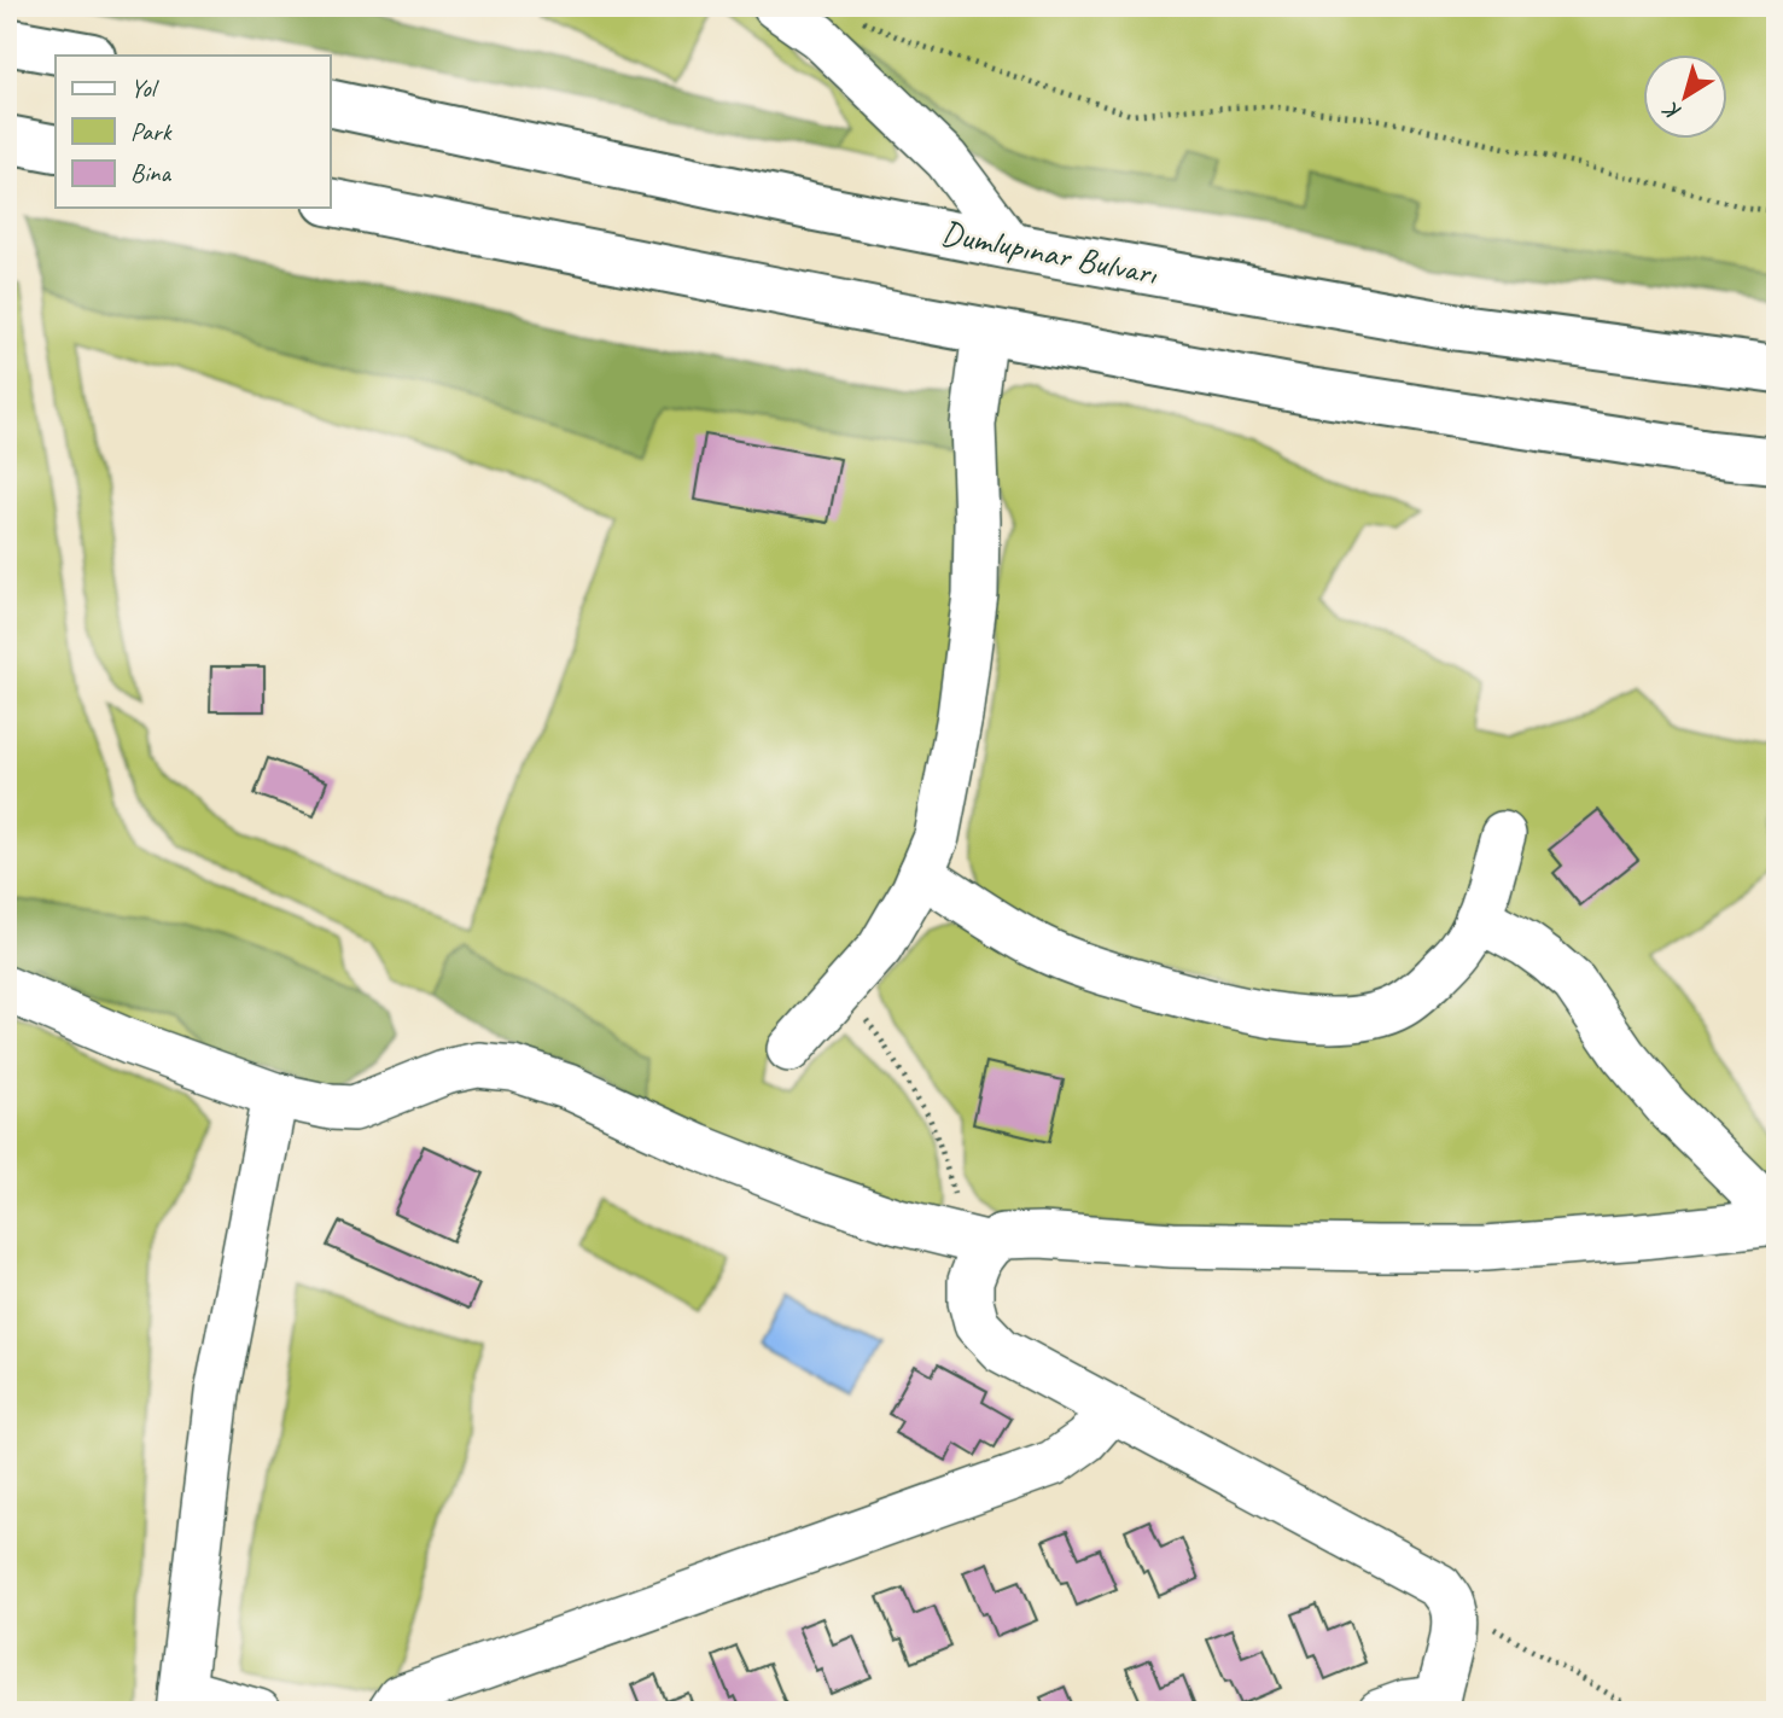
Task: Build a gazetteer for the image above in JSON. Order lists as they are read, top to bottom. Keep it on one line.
{"streets":{"highway":["Dumlupınar Bulvarı"]},"legend":["Yol","Park","Bina"],"north":"bottom left"}
